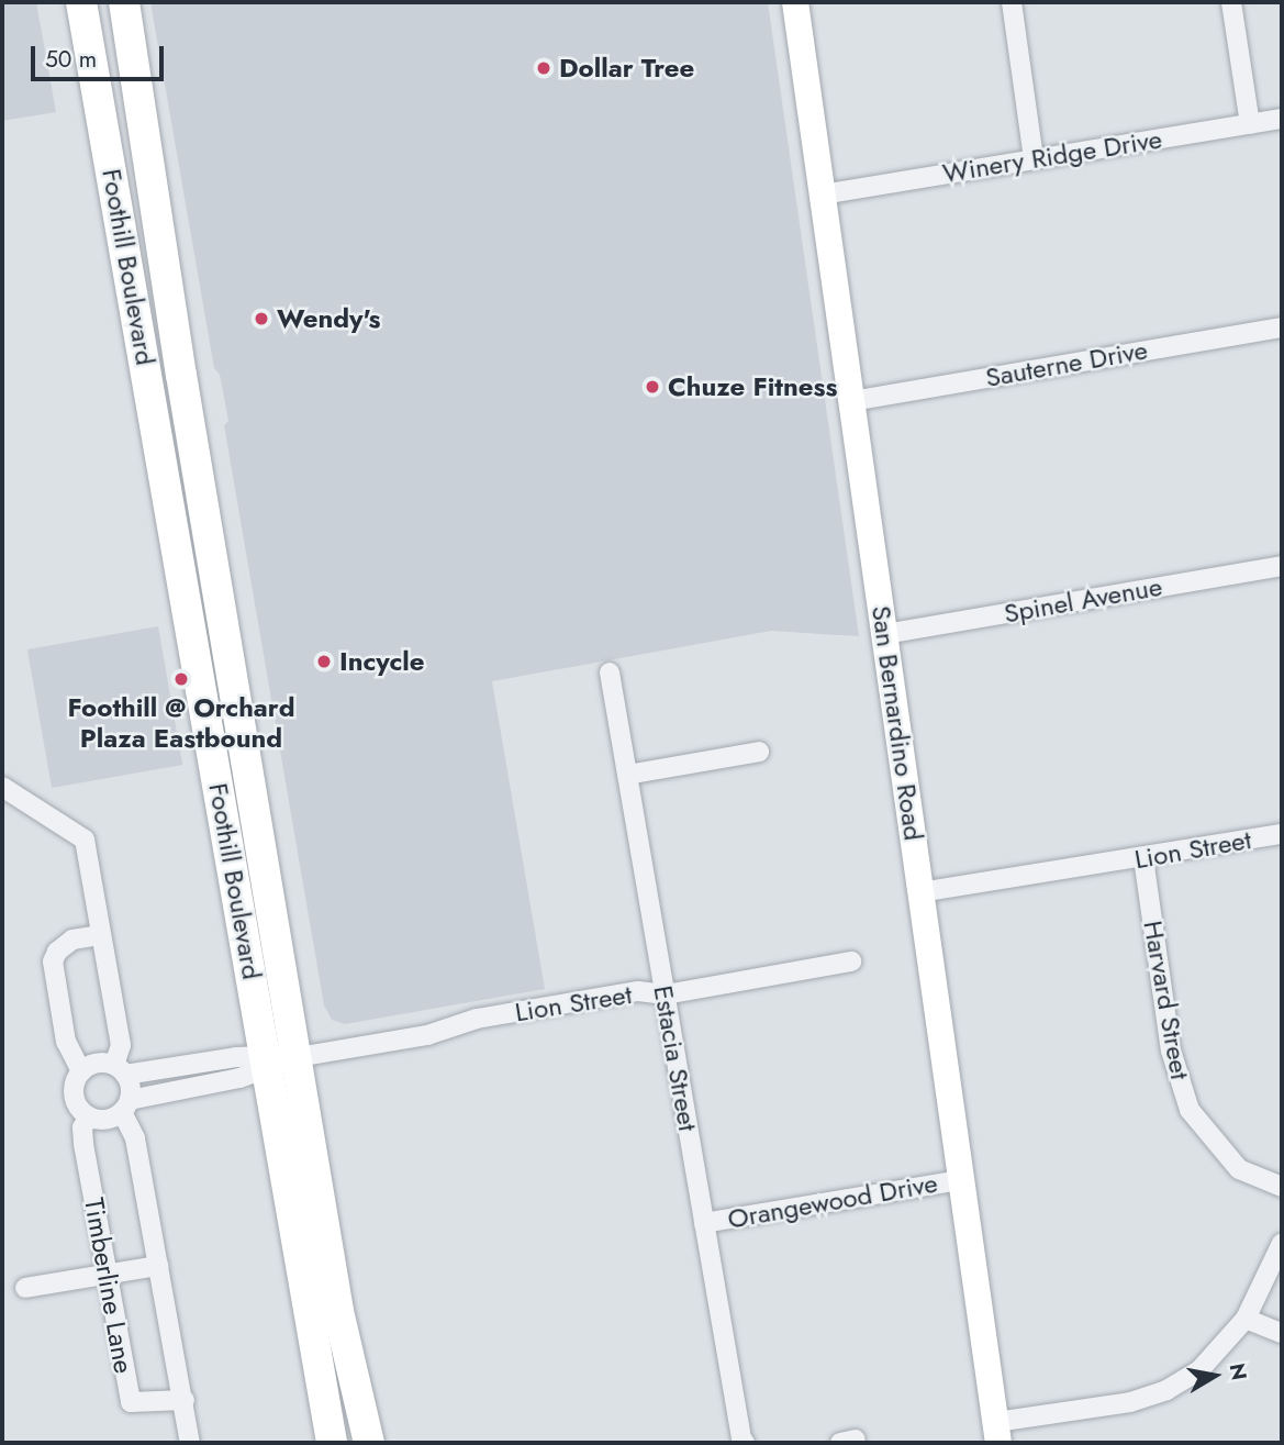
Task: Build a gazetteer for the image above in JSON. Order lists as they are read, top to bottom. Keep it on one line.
{"streets":{"main road":["Foothill Boulevard"],"street":["Winery Ridge Drive","Sauterne Drive","Spinel Avenue","San Bernardino Road","Lion Street","Harvard Street","Estacia Street","Orangewood Drive","Timberline Lane"]},"crossings":[["Winery Ridge Drive","San Bernardino Road"],["Foothill Boulevard","Lion Street"],["Sauterne Drive","San Bernardino Road"],["Spinel Avenue","San Bernardino Road"],["San Bernardino Road","Lion Street"],["San Bernardino Road","Orangewood Drive"],["Lion Street","Harvard Street"],["Lion Street","Estacia Street"],["Estacia Street","Orangewood Drive"]],"places":["Dollar Tree","Wendy's","Chuze Fitness","Incycle","Foothill @ Orchard Plaza Eastbound"],"scale_bar":"50 m","north":"right"}
